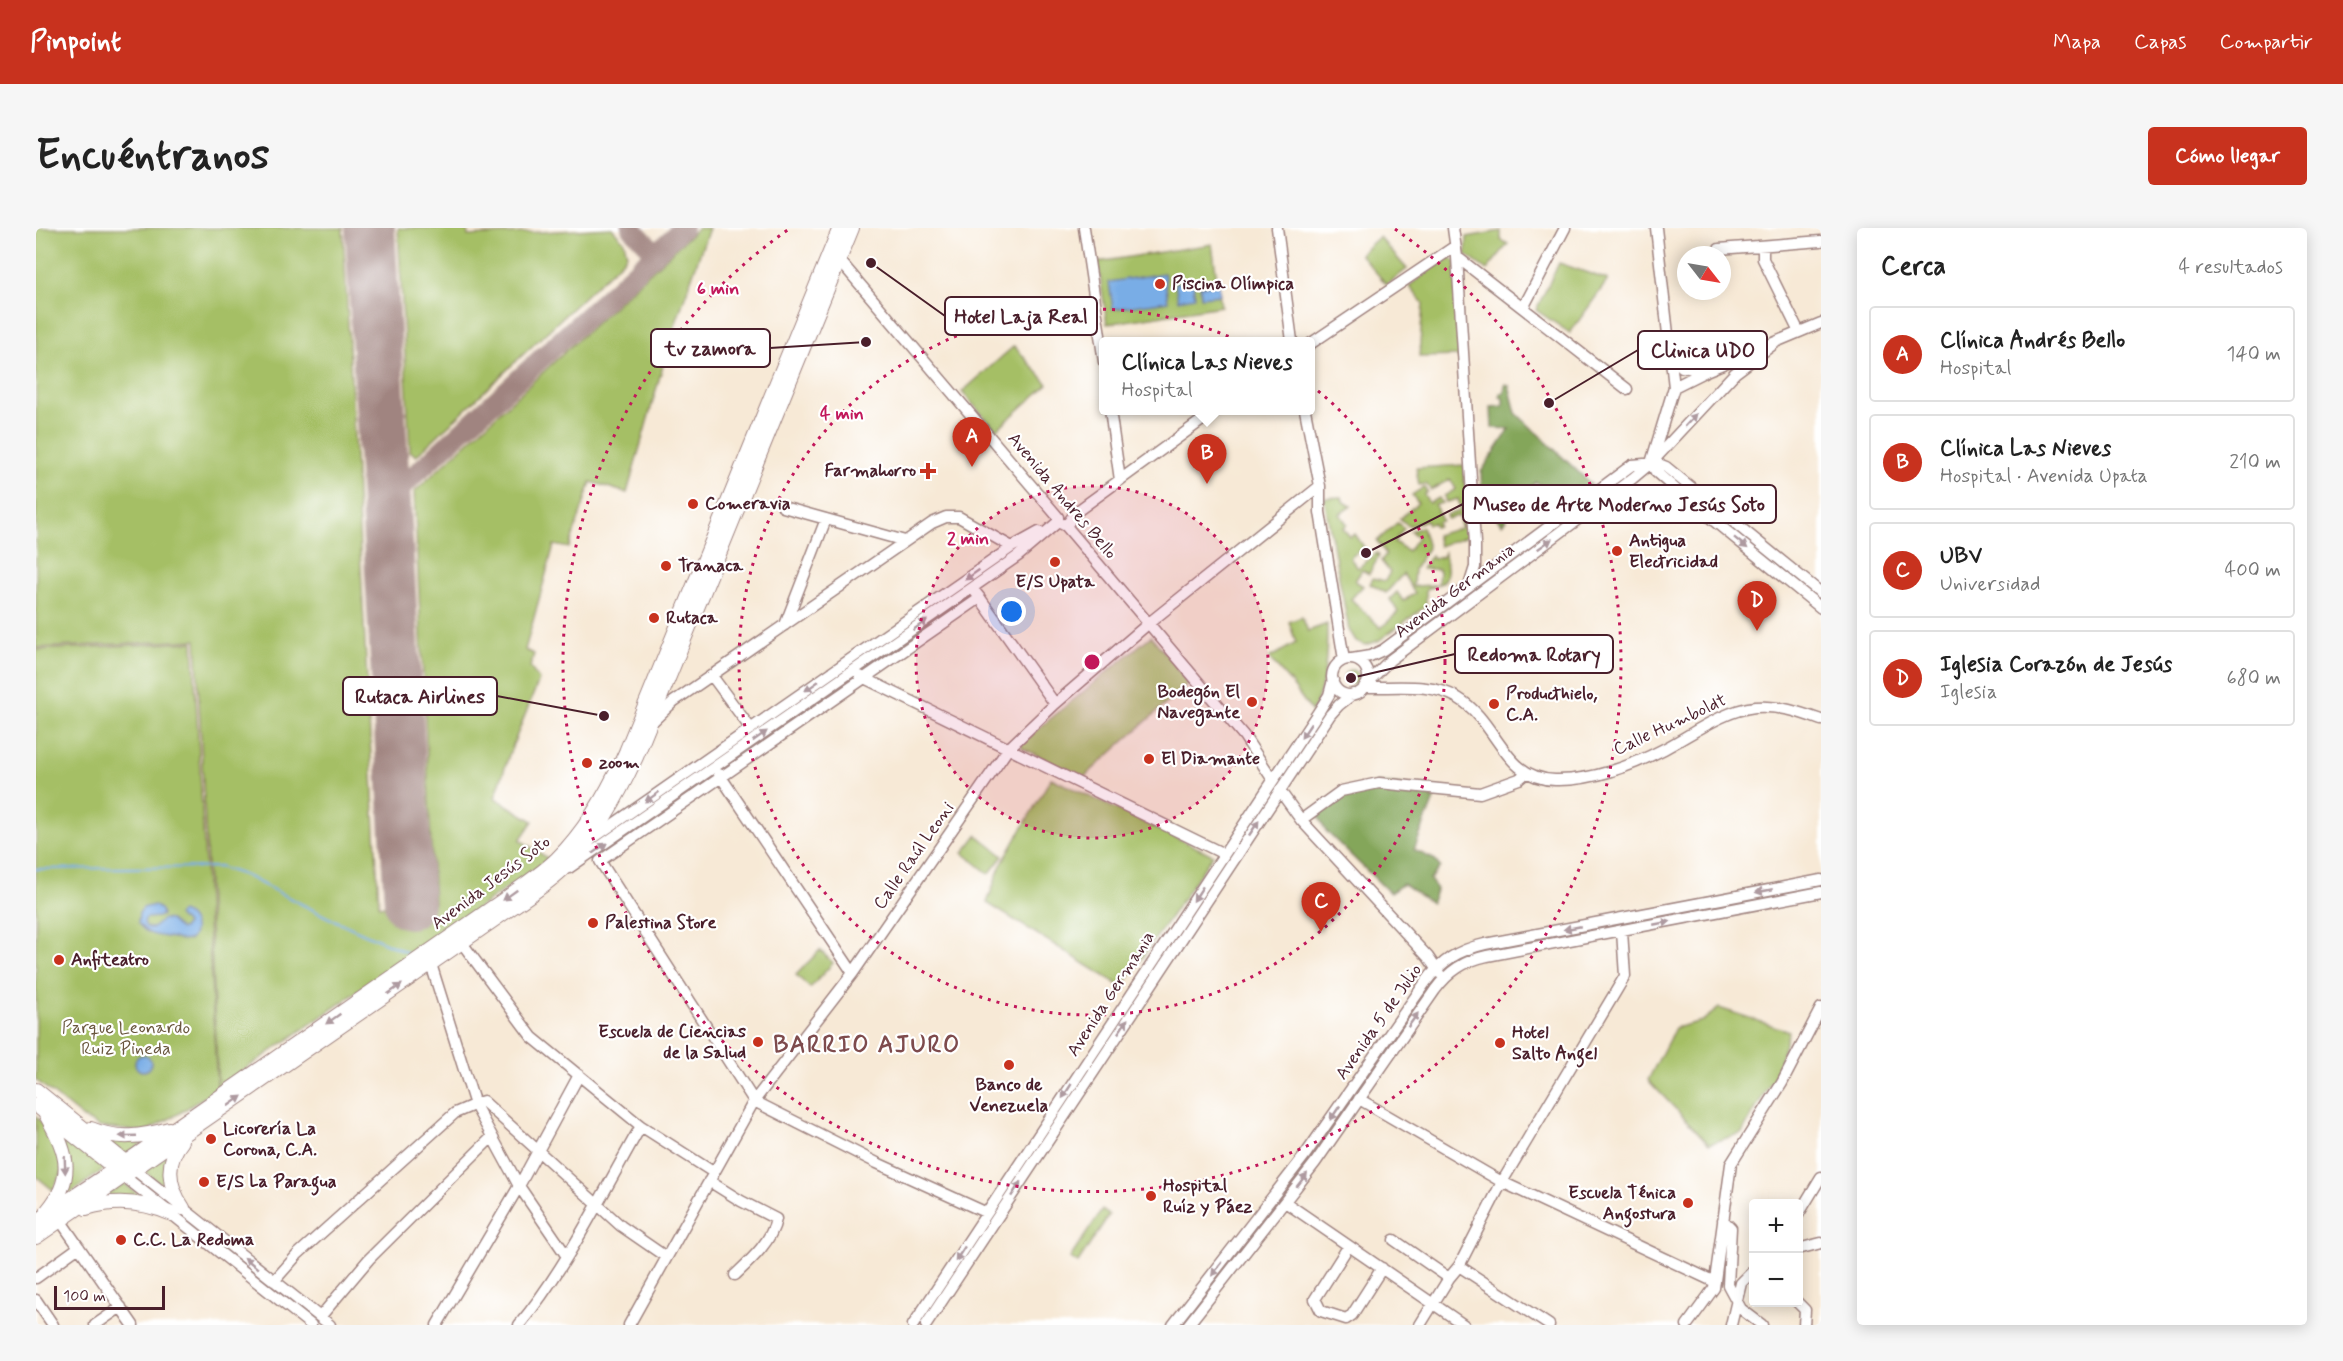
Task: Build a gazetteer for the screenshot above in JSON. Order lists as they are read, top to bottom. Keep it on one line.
{"streets":{"main road":["Avenida Jesús Soto"],"street":["Avenida Andres Bello","Avenida Germania","Calle Humboldt","Calle Raúl Leoni","Avenida 5 de Julio"]},"crossings":[["Avenida Andres Bello","Avenida Germania"],["Avenida Andres Bello","Calle Raúl Leoni"],["Avenida Andres Bello","Avenida Jesús Soto"]],"districts":["BARRIO AJURO"],"parks":["Parque Leonardo Ruiz Pineda"],"places":{"other":["Hotel Laja Real","Piscina Olímpica","tv zamora","Clinica UDO","Comeravia","Antigua Electricidad","Museo de Arte Moderno Jesús Soto","E/S Upata","Tranaca","Rutaca","Redoma Rotary","Bodegón El Navegante","Producthielo, C.A.","Rutaca Airlines","El Diamante","zoom","Palestina Store","Anfiteatro","Escuela de Ciencias de la Salud","Hotel Salto Angel","Banco de Venezuela","Licorería La Corona, C.A.","E/S La Paragua","Hospital Ruíz y Páez","Escuela Ténica Angostura","C.C. La Redoma"],"health":["Farmahorro"]},"scale_bar":"100 m","north":"bottom right","page":{"header":"Pinpoint","nav":["Mapa","Capas","Compartir"],"buttons":"Cómo llegar","title":"Encuéntranos","heading":["Cerca","4 resultados"],"list":[{"mark":"A","name":"Clínica Andrés Bello","note":"Hospital","value":"140 m"},{"mark":"B","name":"Clínica Las Nieves","note":"Hospital · Avenida Upata","value":"210 m"},{"mark":"C","name":"UBV","note":"Universidad","value":"400 m"},{"mark":"D","name":"Iglesia Corazón de Jesús","note":"Iglesia","value":"680 m"}],"popup":["Clínica Las Nieves","Hospital"],"pins":["A","B","D","C"],"map_buttons":["+","−"],"scale":"100 m"},"rings":["6 min","4 min","2 min"]}
